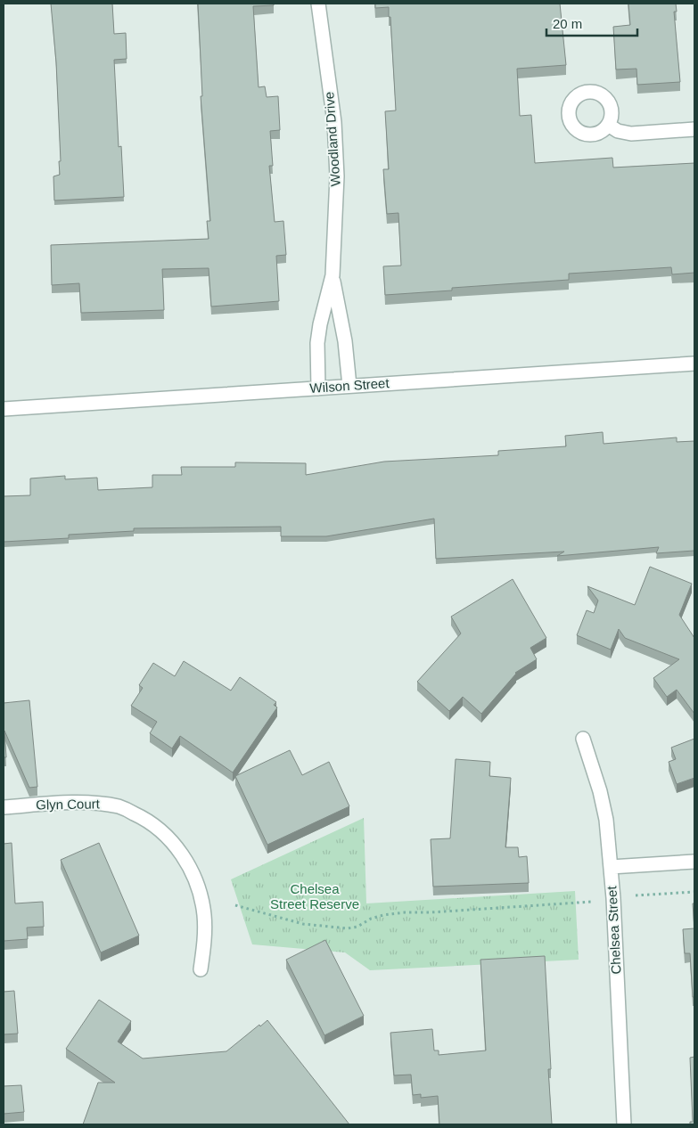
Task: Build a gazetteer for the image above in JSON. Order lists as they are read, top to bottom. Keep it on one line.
{"streets":{"street":["Woodland Drive","Wilson Street","Glyn Court","Chelsea Street"]},"crossings":[["Woodland Drive","Wilson Street"]],"parks":["Chelsea Street Reserve"],"scale_bar":"20 m"}
